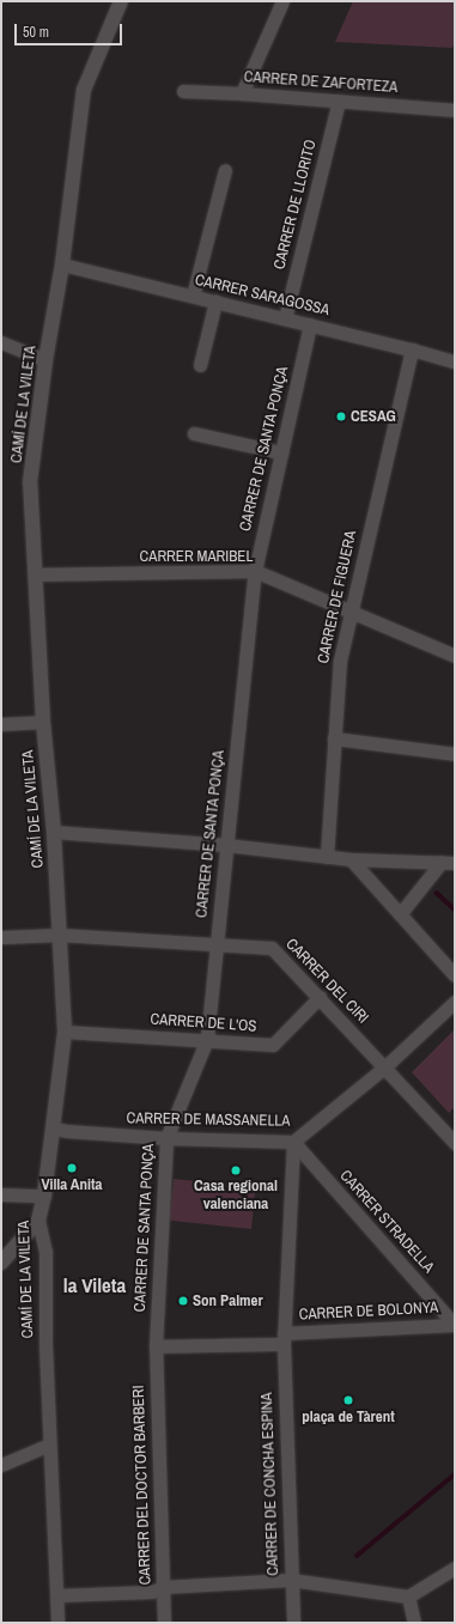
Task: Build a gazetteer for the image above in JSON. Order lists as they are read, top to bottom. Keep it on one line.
{"streets":{"street":["CARRER DE ZAFORTEZA","CARRER DE LLORITO","CARRER SARAGOSSA","CAMÍ DE LA VILETA","CARRER DE SANTA PONÇA","CARRER MARIBEL","CARRER DE FIGUERA","CARRER DEL CIRI","CARRER DE L'OS","CARRER DE MASSANELLA","CARRER STRADELLA","CARRER DE BOLONYA","CARRER DE CONCHA ESPINA","CARRER DEL DOCTOR BARBERI"]},"crossings":[["CARRER DE ZAFORTEZA","CARRER DE LLORITO"],["CARRER DE LLORITO","CARRER SARAGOSSA"],["CARRER SARAGOSSA","CAMÍ DE LA VILETA"],["CARRER SARAGOSSA","CARRER DE SANTA PONÇA"],["CARRER SARAGOSSA","CARRER DE FIGUERA"],["CAMÍ DE LA VILETA","CARRER MARIBEL"],["CAMÍ DE LA VILETA","CARRER DEL CIRI"],["CAMÍ DE LA VILETA","CARRER DE L'OS"],["CAMÍ DE LA VILETA","CARRER DE MASSANELLA"],["CARRER DE SANTA PONÇA","CARRER MARIBEL"],["CARRER DE SANTA PONÇA","CARRER DEL CIRI"],["CARRER DE SANTA PONÇA","CARRER DE L'OS"],["CARRER DE SANTA PONÇA","CARRER DE MASSANELLA"],["CARRER DE SANTA PONÇA","CARRER DE BOLONYA"],["CARRER DE SANTA PONÇA","CARRER DEL DOCTOR BARBERI"],["CARRER MARIBEL","CARRER DE FIGUERA"],["CARRER DEL CIRI","CARRER DE L'OS"],["CARRER DEL CIRI","CARRER DE MASSANELLA"],["CARRER DE MASSANELLA","CARRER STRADELLA"],["CARRER DE MASSANELLA","CARRER DE CONCHA ESPINA"],["CARRER STRADELLA","CARRER DE BOLONYA"],["CARRER STRADELLA","CARRER DE CONCHA ESPINA"],["CARRER DE BOLONYA","CARRER DE CONCHA ESPINA"],["CARRER DE BOLONYA","CARRER DEL DOCTOR BARBERI"]],"districts":["la Vileta"],"places":["CESAG","Villa Anita","Casa regional valenciana","Son Palmer","plaça de Tàrent"],"scale_bar":"50 m"}
